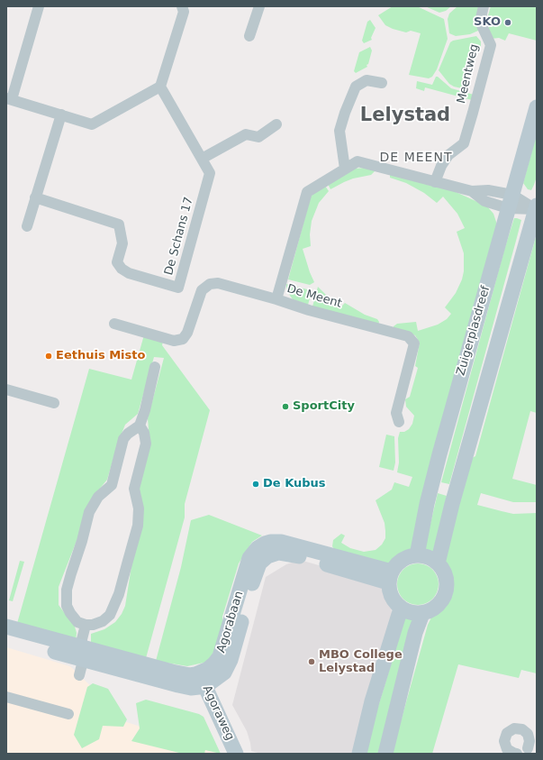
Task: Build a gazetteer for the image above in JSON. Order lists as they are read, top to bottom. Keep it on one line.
{"streets":{"main road":["Zuigerplasdreef","Agorabaan","Agoraweg"],"street":["Meentweg","De Schans 17","De Meent"]},"crossings":[["Meentweg","De Meent"],["De Meent","Zuigerplasdreef"],["Zuigerplasdreef","Agorabaan"],["Agorabaan","Agoraweg"]],"districts":["Lelystad","DE MEENT"],"places":["SKO","Eethuis Misto","SportCity","De Kubus","MBO College Lelystad"]}
